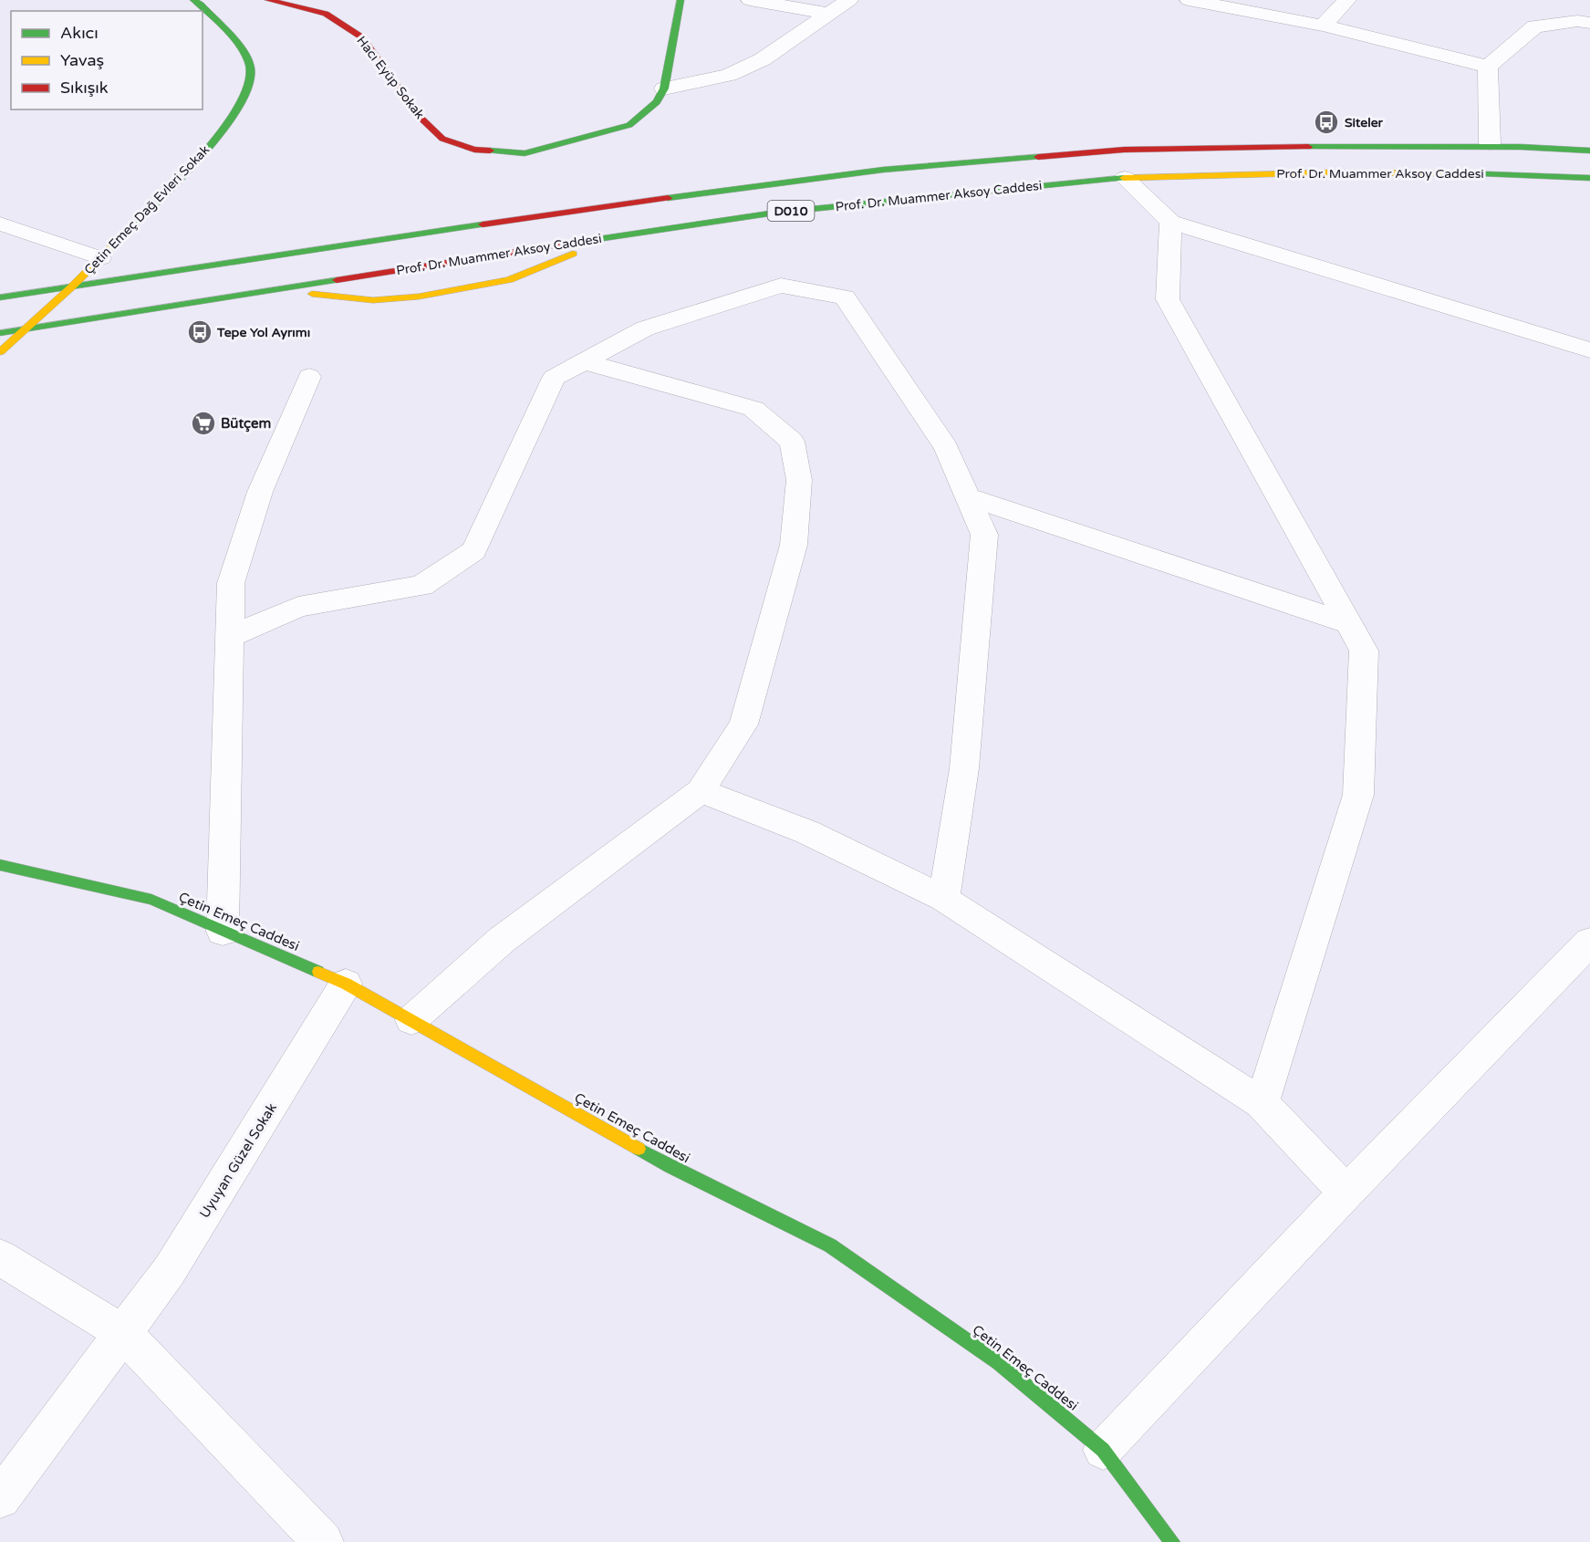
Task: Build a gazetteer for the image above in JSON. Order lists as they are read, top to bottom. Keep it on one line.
{"streets":{"main road":["Hacı Eyüp Sokak","Prof. Dr. Muammer Aksoy Caddesi","Çetin Emeç Dağ Evleri Sokak","D010","Çetin Emeç Caddesi"],"street":["Uyuyan Güzel Sokak"]},"crossings":[["Prof. Dr. Muammer Aksoy Caddesi","Çetin Emeç Dağ Evleri Sokak"],["Çetin Emeç Caddesi","Uyuyan Güzel Sokak"]],"places":{"bus stop":["Siteler","Tepe Yol Ayrımı"],"supermarket":["Bütçem"]},"legend":["Akıcı","Yavaş","Sıkışık"]}
